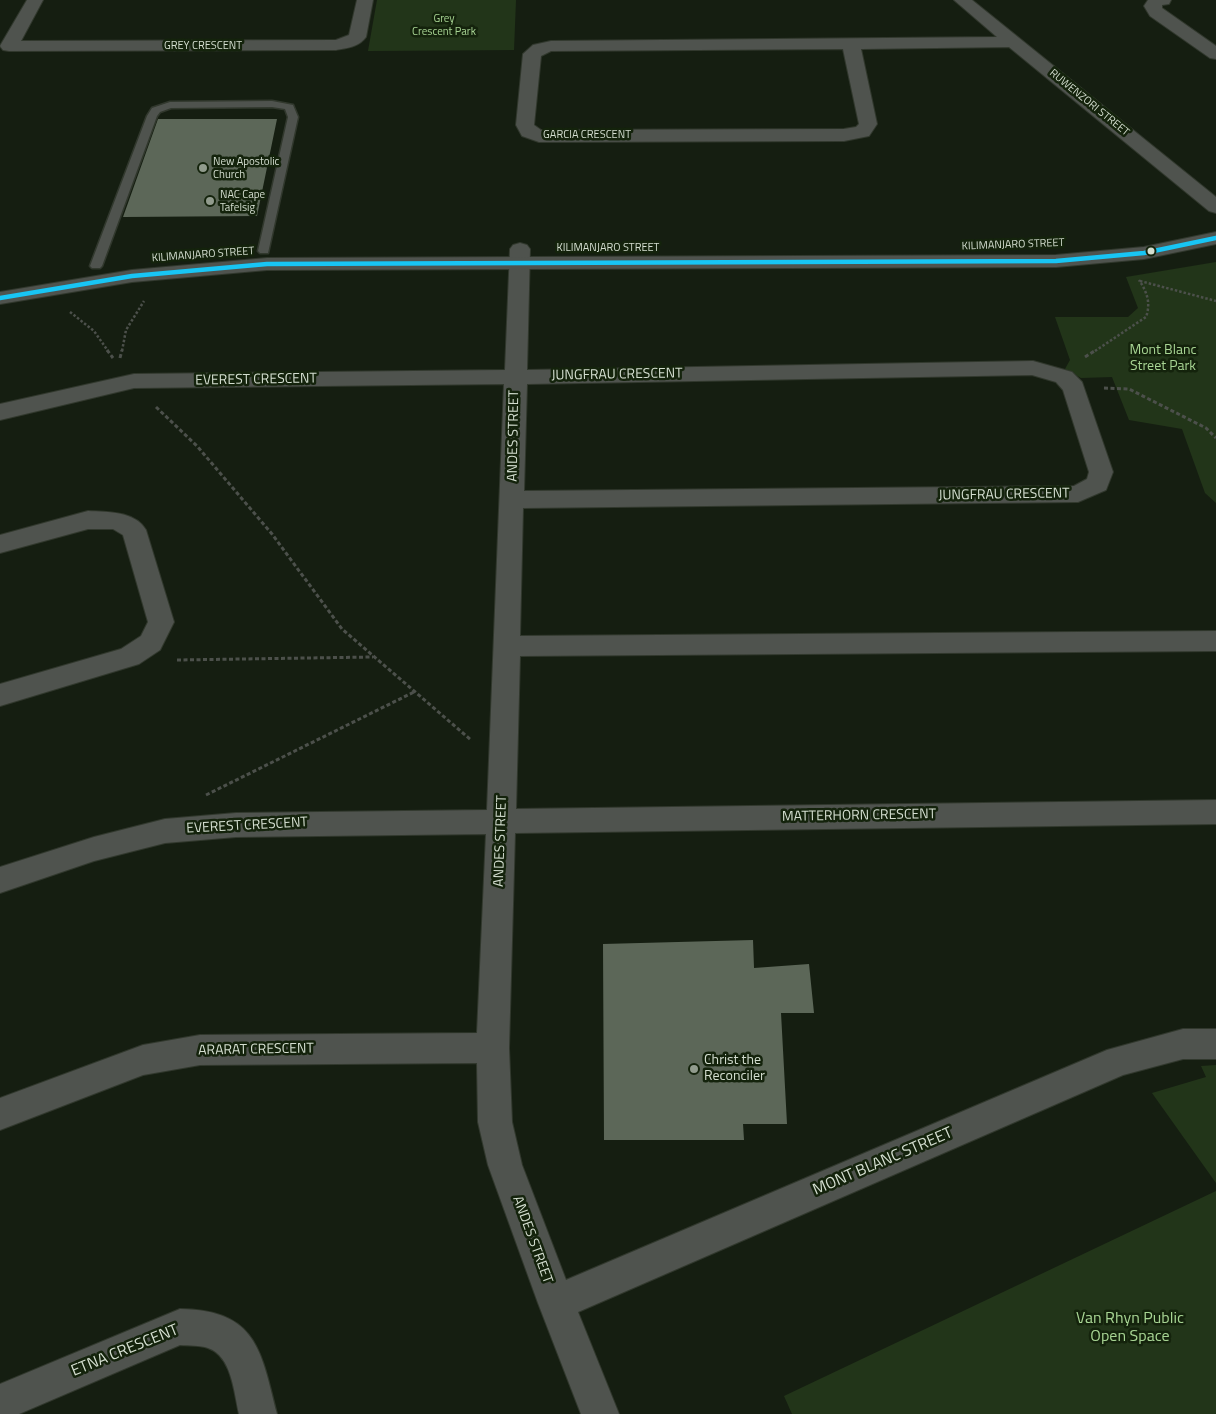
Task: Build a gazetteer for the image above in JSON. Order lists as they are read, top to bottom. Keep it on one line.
{"streets":{"street":["GREY CRESCENT","RUWENZORI STREET","GARCIA CRESCENT","KILIMANJARO STREET","JUNGFRAU CRESCENT","EVEREST CRESCENT","ANDES STREET","MATTERHORN CRESCENT","ARARAT CRESCENT","MONT BLANC STREET","ETNA CRESCENT"]},"crossings":[["RUWENZORI STREET","GARCIA CRESCENT"],["KILIMANJARO STREET","ANDES STREET"],["JUNGFRAU CRESCENT","EVEREST CRESCENT"],["JUNGFRAU CRESCENT","ANDES STREET"],["EVEREST CRESCENT","ANDES STREET"],["EVEREST CRESCENT","MATTERHORN CRESCENT"],["ANDES STREET","MATTERHORN CRESCENT"],["ANDES STREET","ARARAT CRESCENT"],["ANDES STREET","MONT BLANC STREET"]],"parks":["Grey Crescent Park","Mont Blanc Street Park","Van Rhyn Public Open Space"],"places":["New Apostolic Church","NAC Cape Tafelsig","Christ the Reconciler"]}
